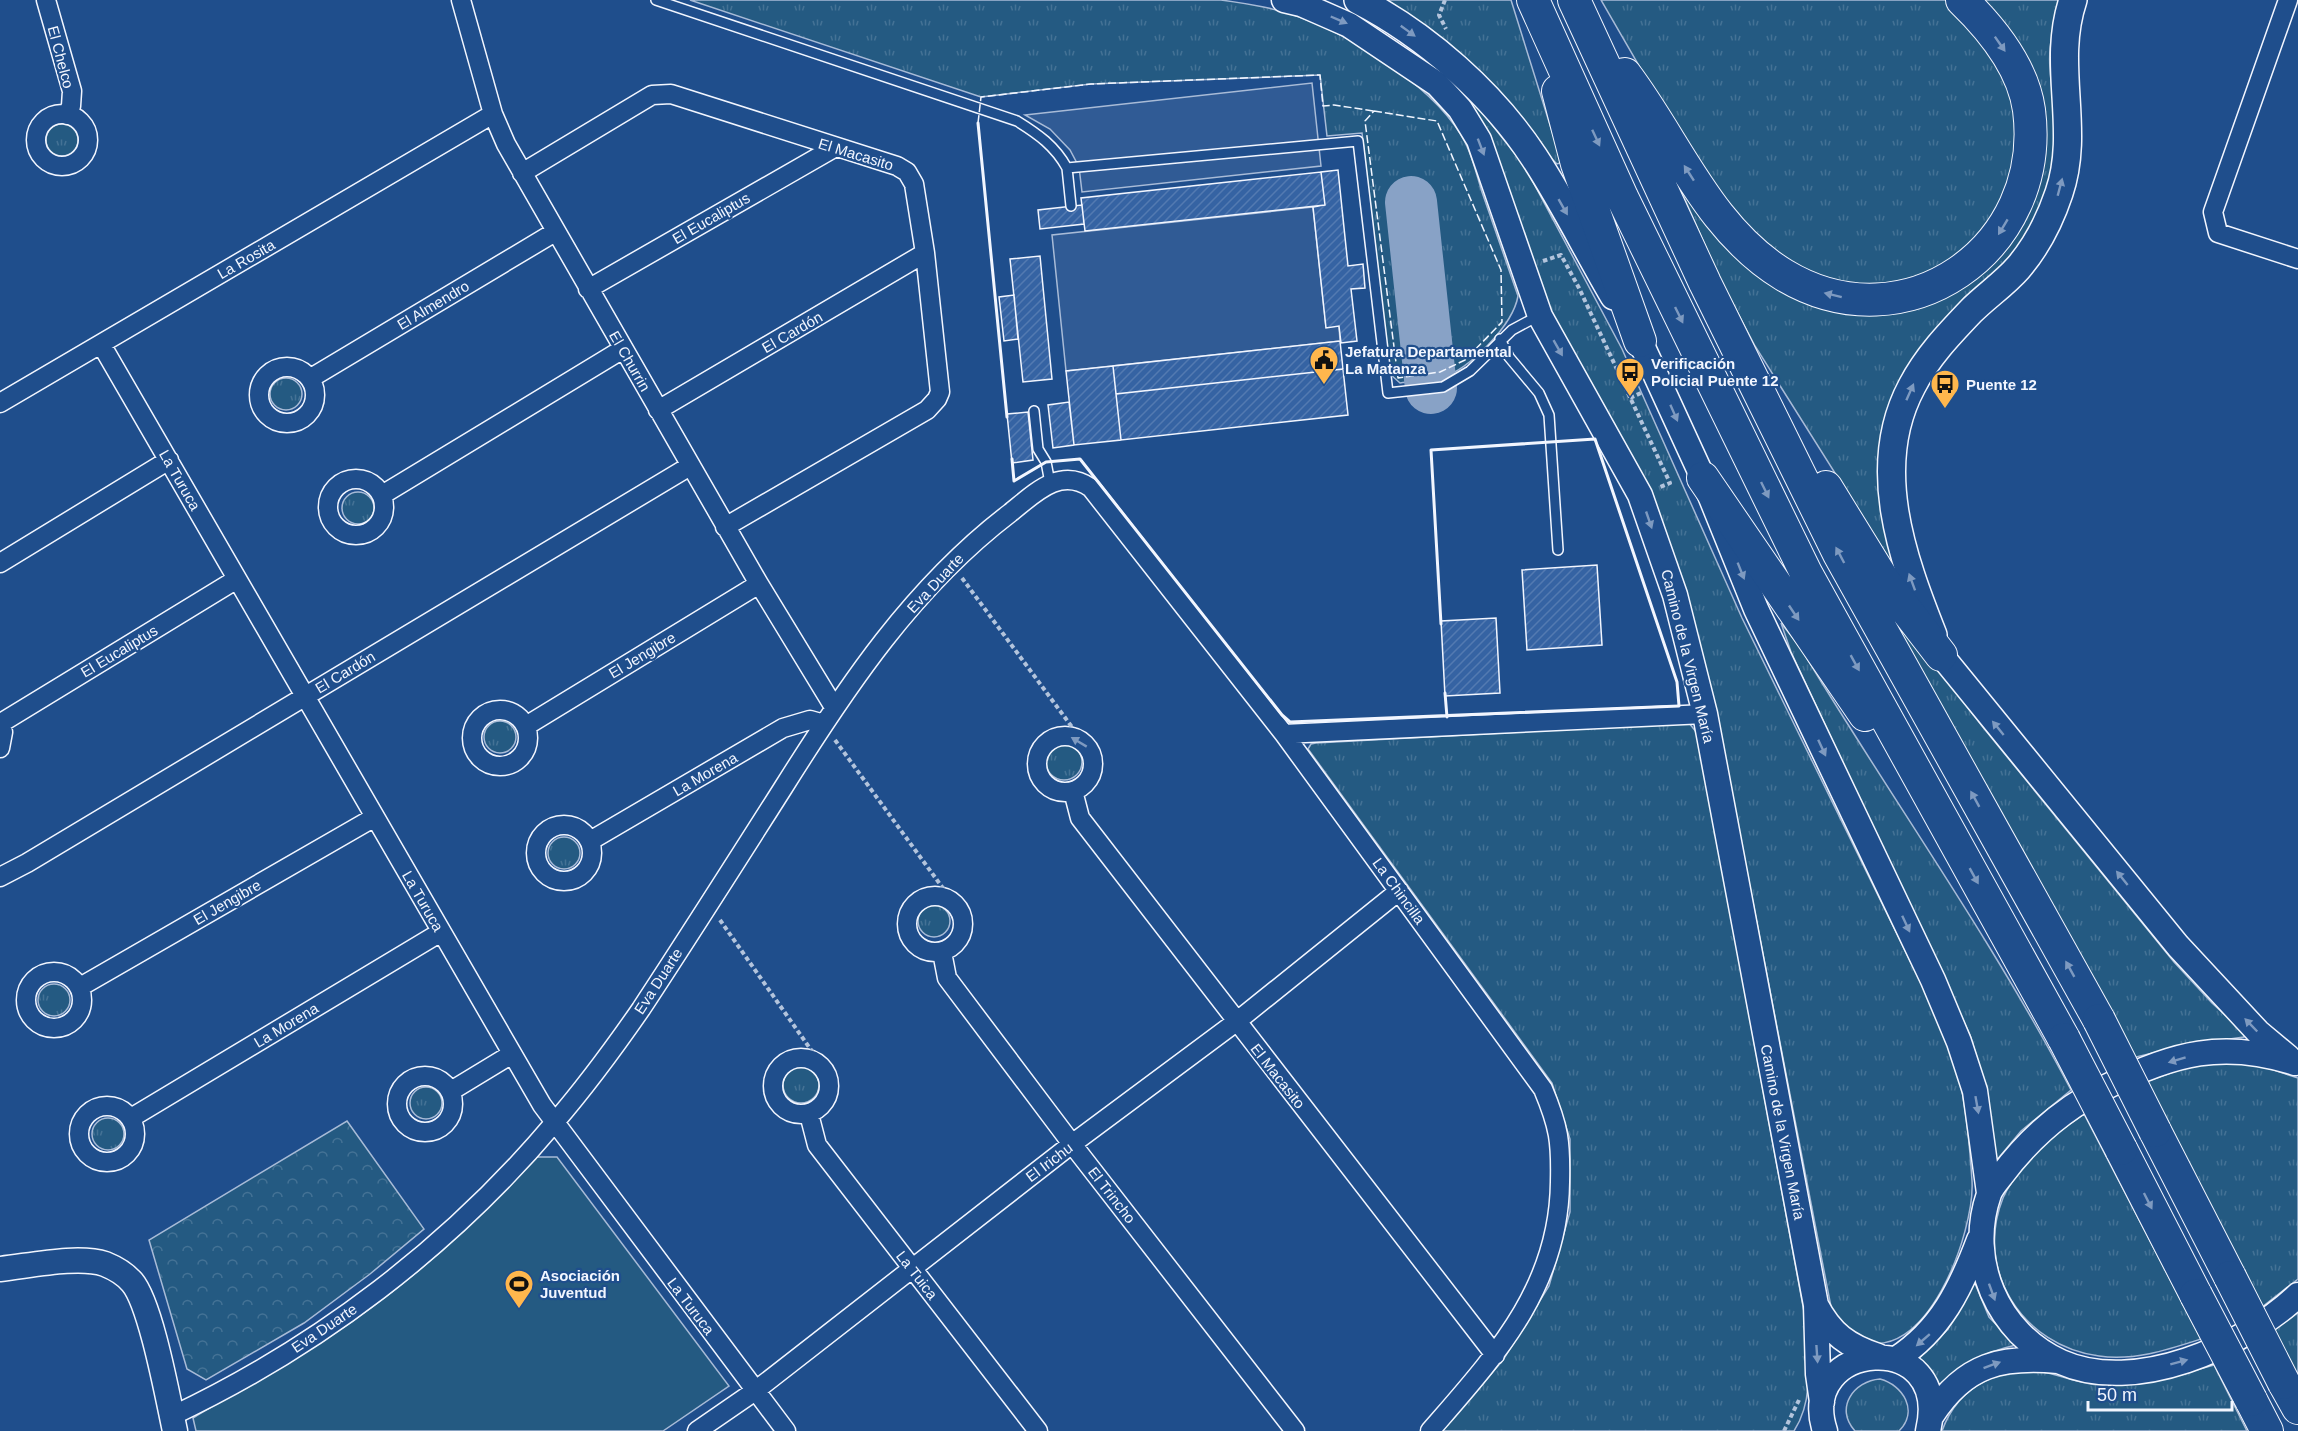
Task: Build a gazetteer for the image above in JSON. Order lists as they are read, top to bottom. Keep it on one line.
{"streets":{"main road":["Camino de la Virgen María"],"street":["El Chelco","El Macasito","El Eucaliptus","La Rosita","El Almendro","El Cardón","El Churrin","La Turuca","Eva Duarte","El Jengibre","La Morena","La Chincilla","El Irichu","El Trincho","La Tuica"]},"crossings":[["El Macasito","El Eucaliptus"],["El Macasito","El Cardón"],["El Macasito","El Churrin"],["El Macasito","La Chincilla"],["El Macasito","El Irichu"],["El Eucaliptus","El Churrin"],["El Eucaliptus","La Turuca"],["La Rosita","El Churrin"],["La Rosita","La Turuca"],["El Almendro","El Churrin"],["El Cardón","El Churrin"],["El Cardón","La Turuca"],["El Churrin","Eva Duarte"],["El Churrin","El Jengibre"],["La Turuca","Eva Duarte"],["La Turuca","El Jengibre"],["La Turuca","La Morena"],["La Turuca","El Irichu"],["Eva Duarte","La Morena"],["Eva Duarte","La Chincilla"],["La Chincilla","El Irichu"],["El Irichu","El Trincho"],["El Irichu","La Tuica"]],"places":{"public building":["Jefatura Departamental La Matanza"],"bus stop":["Verificación Policial Puente 12","Puente 12"],"sports":["Asociación Juventud"]},"scale_bar":"50 m"}
